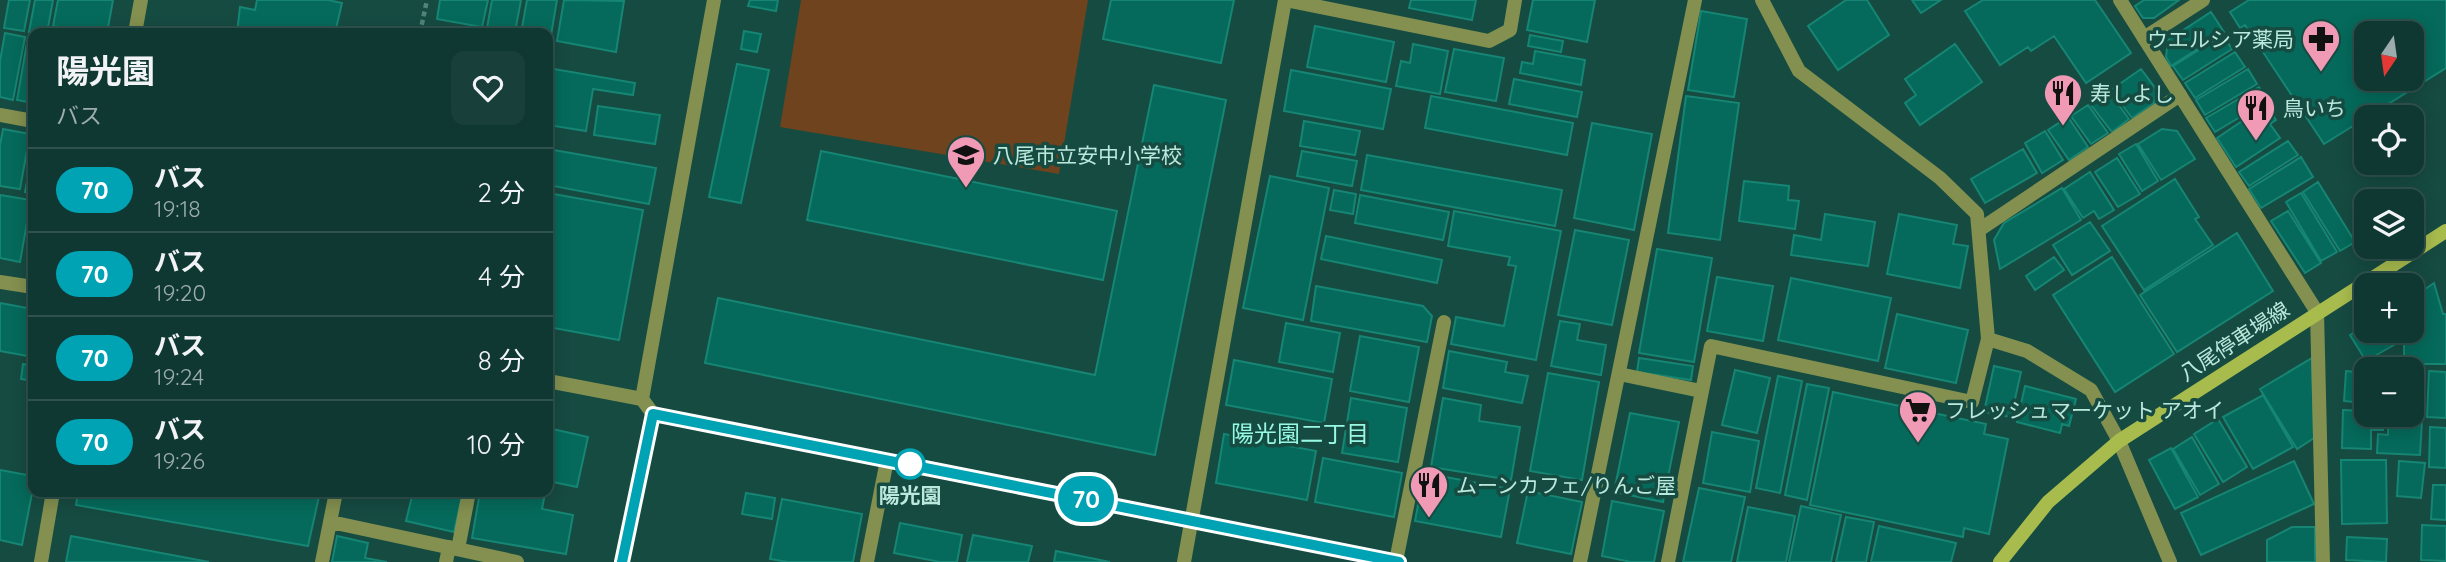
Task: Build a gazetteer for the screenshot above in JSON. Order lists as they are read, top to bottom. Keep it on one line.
{"streets":{"street":["八尾停車場線"]},"districts":["陽光園二丁目"],"places":{"pharmacy":["ウエルシア薬局"],"restaurant":["寿しよし","鳥いち","ムーンカフェ/りんご屋"],"school or university":["八尾市立安中小学校"],"supermarket":["フレッシュマーケット アオイ"],"other":["陽光園"]},"lines":["bus line 70"],"north":"bottom","page":{"on_map":"70","map_buttons":["+","−"],"heading":["陽光園","バス"],"list":[{"mark":"70","name":"バス","note":"19:18","value":"2 分"},{"mark":"70","name":"バス","note":"19:20","value":"4 分"},{"mark":"70","name":"バス","note":"19:24","value":"8 分"},{"mark":"70","name":"バス","note":"19:26","value":"10 分"}]}}
